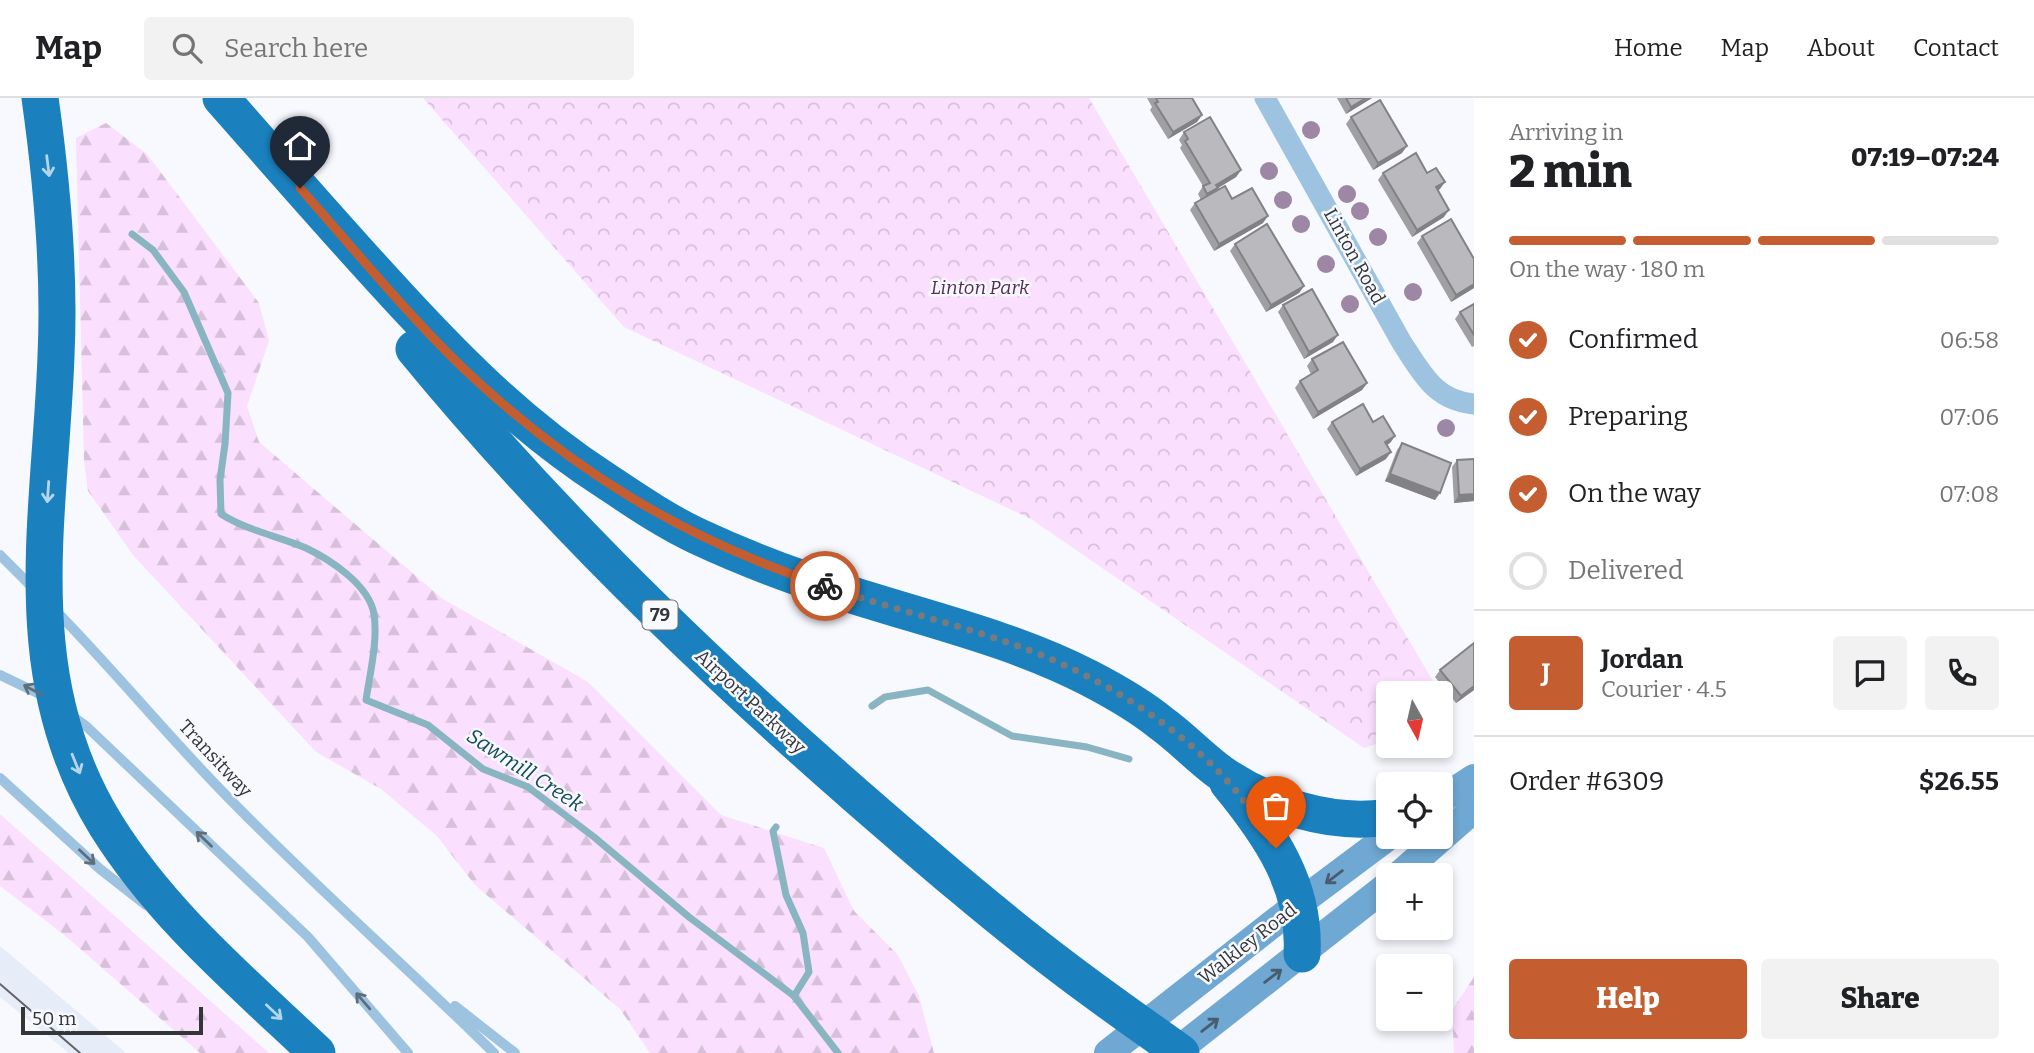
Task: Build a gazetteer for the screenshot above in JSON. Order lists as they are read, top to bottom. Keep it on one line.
{"streets":{"highway":["79","Airport Parkway"],"main road":["Walkley Road"],"street":["Linton Road"],"lane":["Transitway"]},"water":["Sawmill Creek"],"parks":["Linton Park"],"scale_bar":"50 m","north":"bottom","page":{"header":"Map","search":"Search here","nav":["Home","Map","About","Contact"],"heading":["2 min","Arriving in","07:19–07:24"],"panel":["Jordan","Courier · 4.5","Order #6309","$26.55"],"bar":"On the way · 180 m","list":[["Confirmed","06:58"],["Preparing","07:06"],["On the way","07:08"],"Delivered"],"round":"J","map_buttons":["+","−"],"buttons":["Help","Share"],"scale":"50 m"}}
